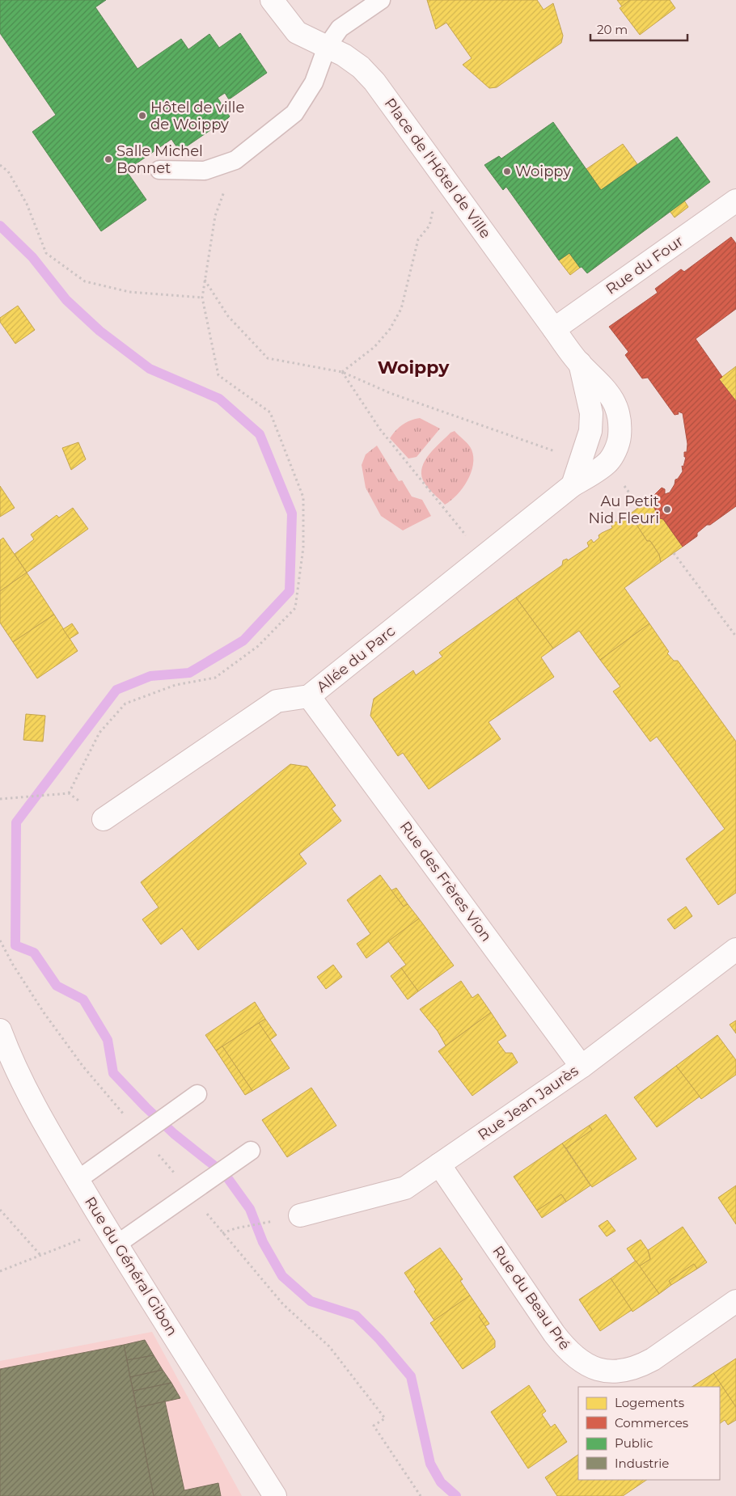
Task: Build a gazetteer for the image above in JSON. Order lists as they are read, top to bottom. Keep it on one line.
{"streets":{"street":["Place de l'Hôtel de Ville","Rue du Four","Allée du Parc","Rue des Frères Vion","Rue Jean Jaurès","Rue du Général Gibon","Rue du Beau Pré"]},"crossings":[["Place de l'Hôtel de Ville","Rue du Four"],["Place de l'Hôtel de Ville","Allée du Parc"],["Allée du Parc","Rue des Frères Vion"],["Rue des Frères Vion","Rue Jean Jaurès"],["Rue Jean Jaurès","Rue du Beau Pré"]],"districts":["Woippy"],"places":["Hôtel de ville de Woippy","Salle Michel Bonnet","Woippy","Au Petit Nid Fleuri"],"legend":["Logements","Commerces","Public","Industrie"],"scale_bar":"20 m"}
